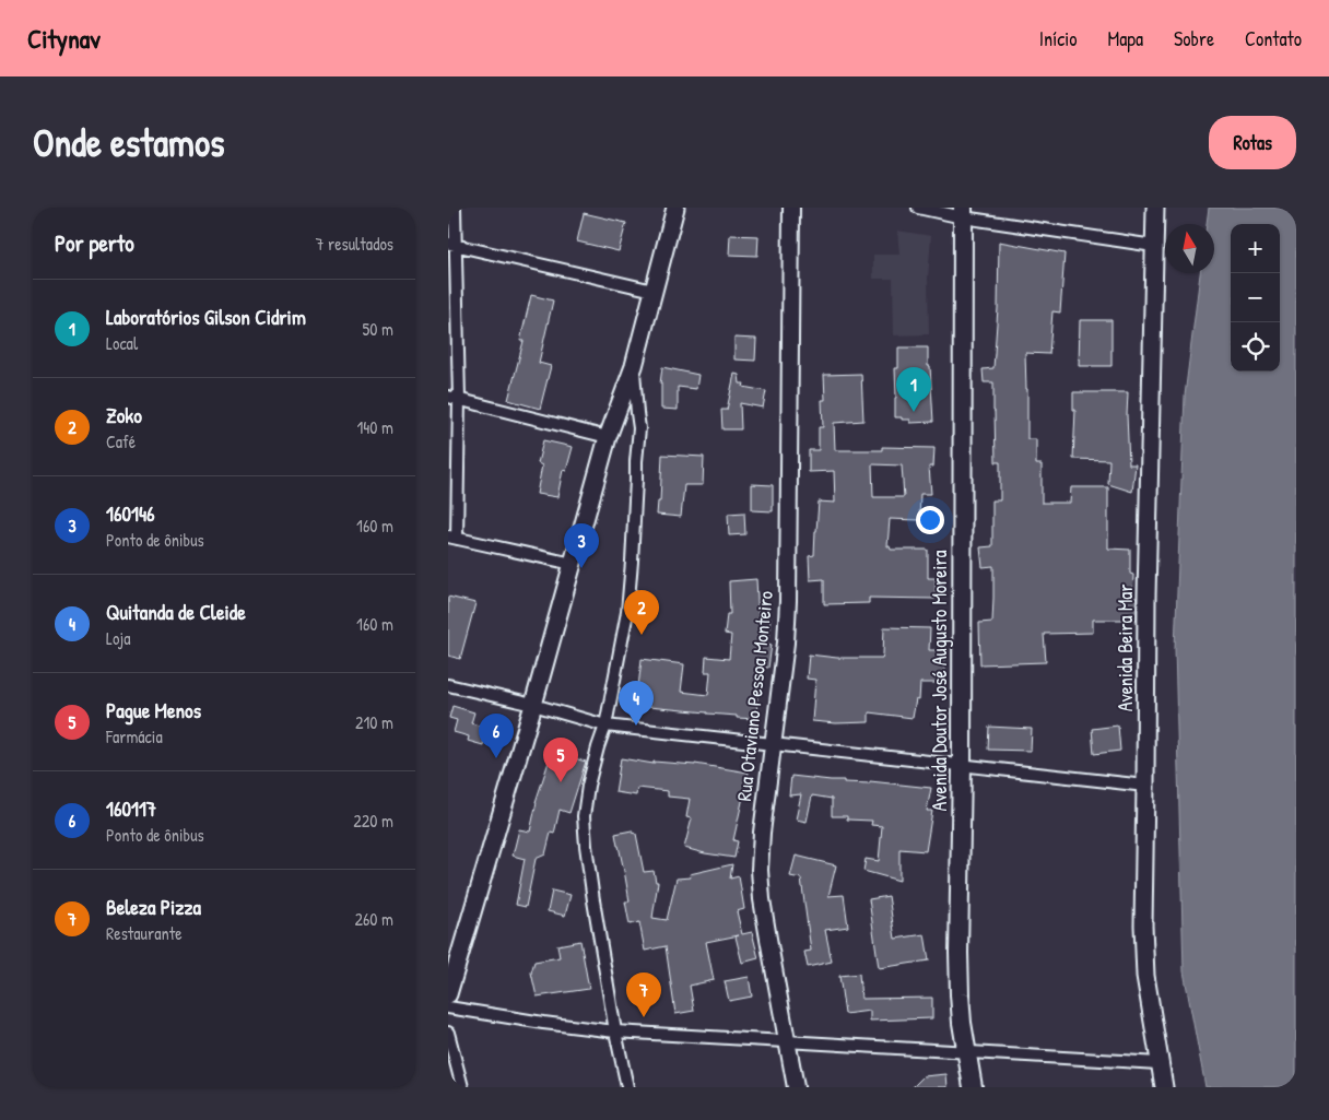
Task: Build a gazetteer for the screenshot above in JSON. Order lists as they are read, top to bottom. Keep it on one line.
{"streets":{"main road":["Avenida Beira Mar","Avenida Doutor José Augusto Moreira"],"street":["Rua Otaviano Pessoa Monteiro"]},"north":"top","page":{"header":"Citynav","nav":["Início","Mapa","Sobre","Contato"],"buttons":"Rotas","title":"Onde estamos","heading":["Por perto","7 resultados"],"map_buttons":["+","−"],"list":[{"mark":"1","name":"Laboratórios Gilson Cidrim","note":"Local","value":"50 m"},{"mark":"2","name":"Zoko","note":"Café","value":"140 m"},{"mark":"3","name":"160146","note":"Ponto de ônibus","value":"160 m"},{"mark":"4","name":"Quitanda de Cleide","note":"Loja","value":"160 m"},{"mark":"5","name":"Pague Menos","note":"Farmácia","value":"210 m"},{"mark":"6","name":"160117","note":"Ponto de ônibus","value":"220 m"},{"mark":"7","name":"Beleza Pizza","note":"Restaurante","value":"260 m"}],"pins":["1","3","2","4","6","5","7"]}}
